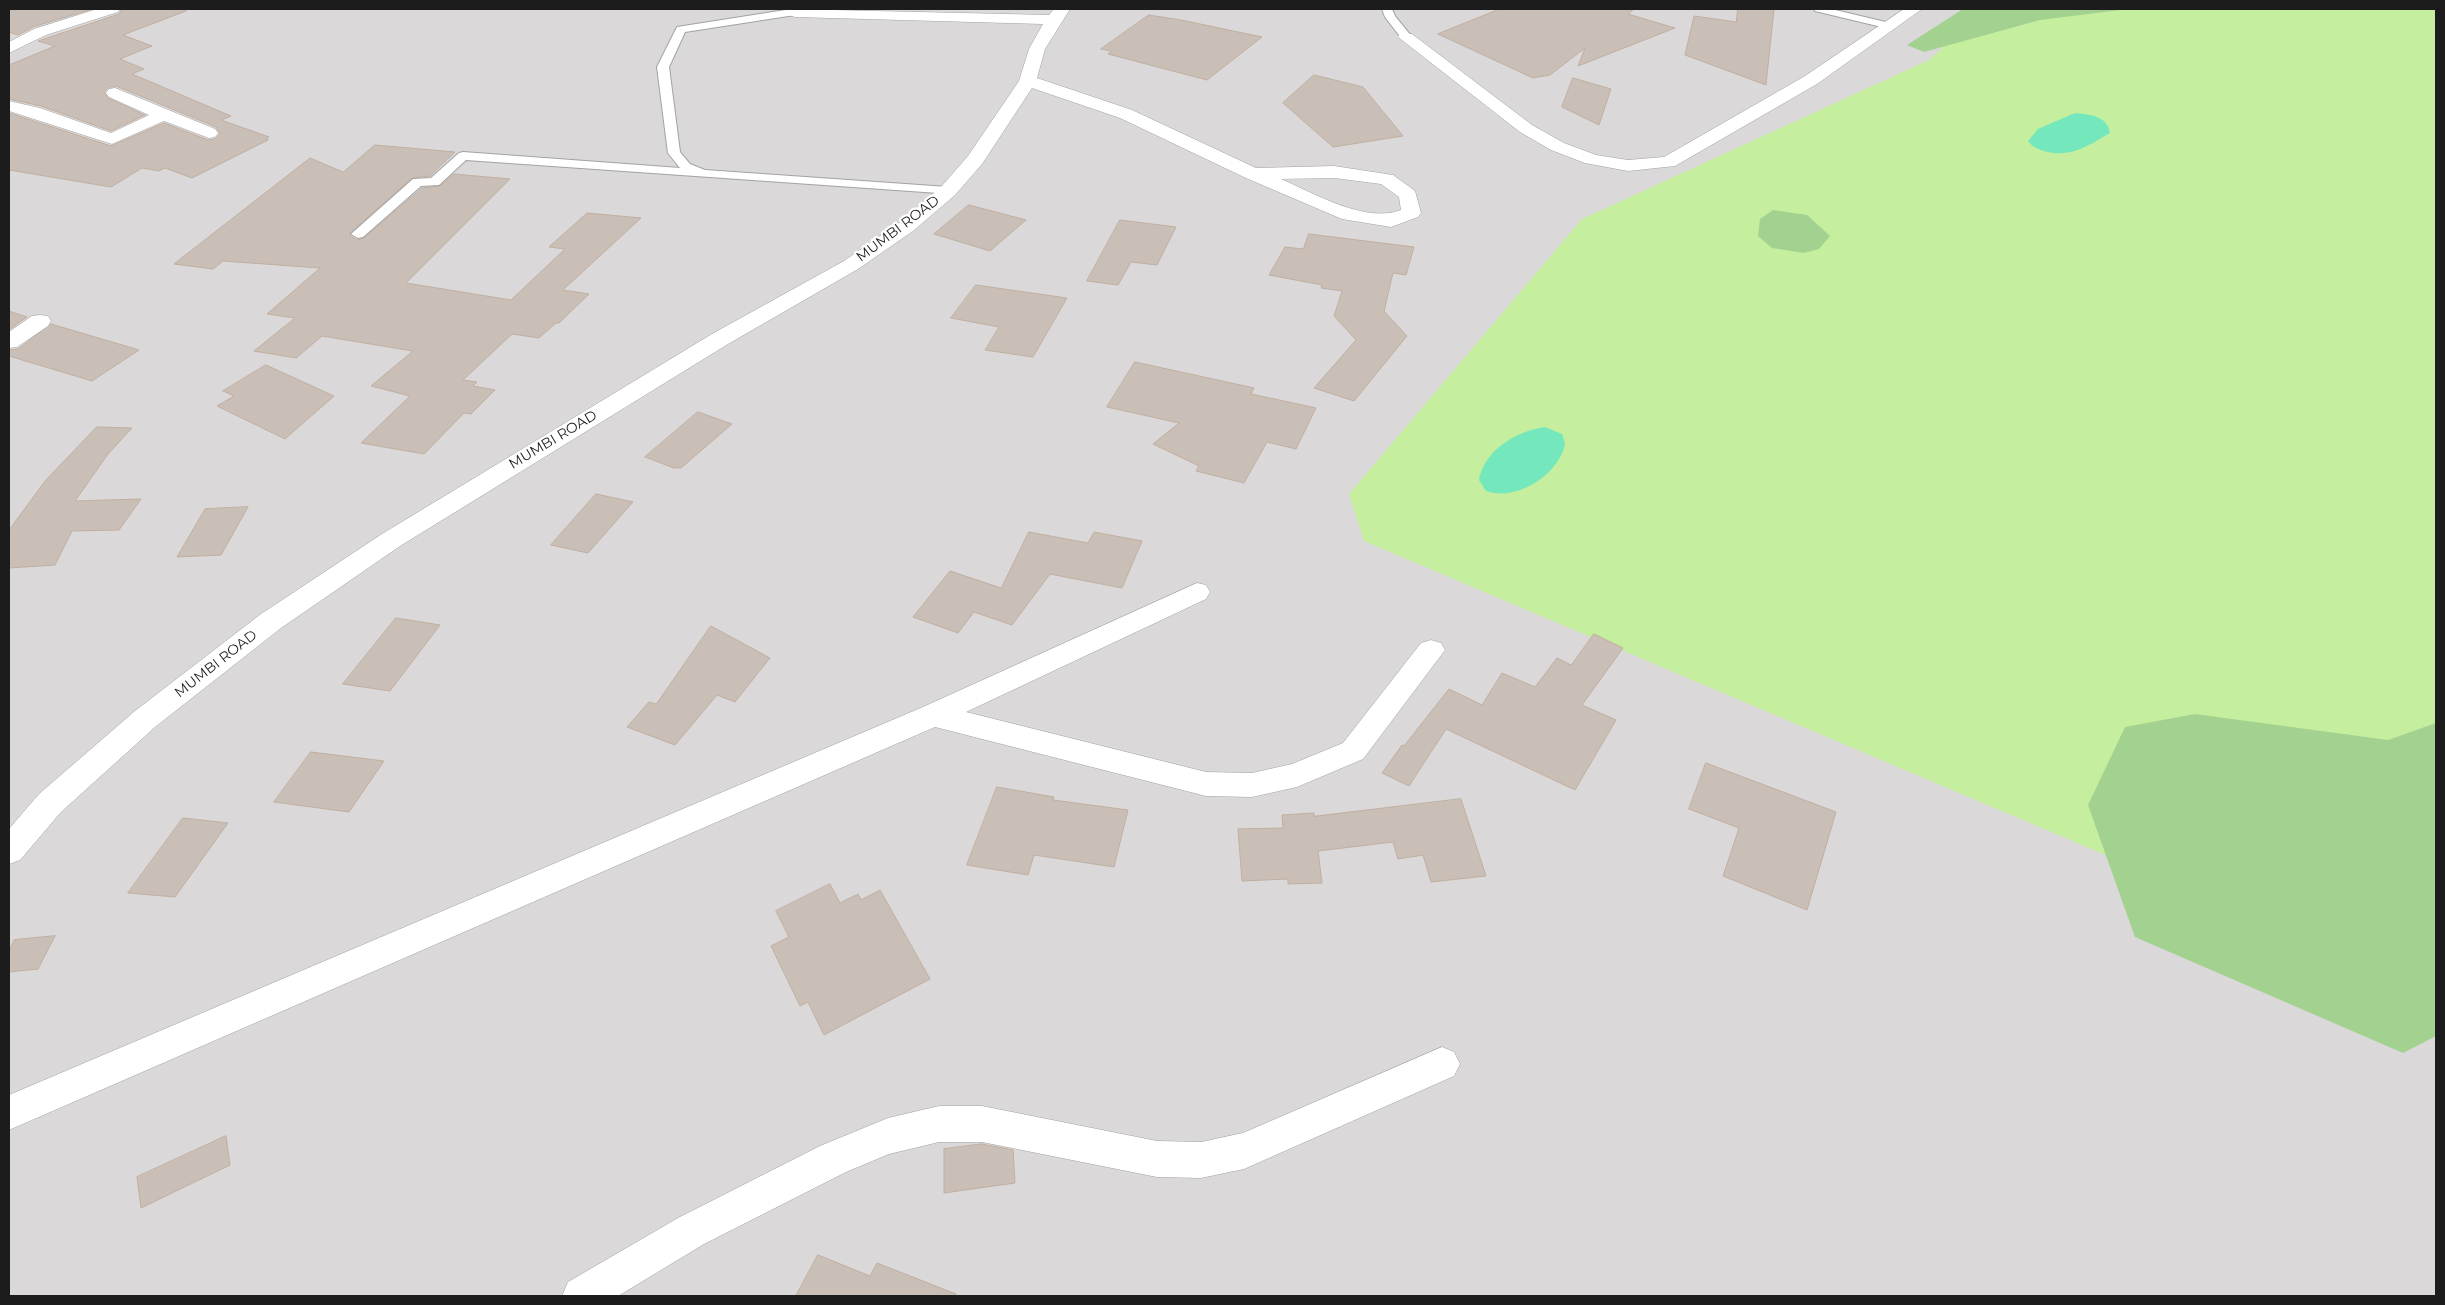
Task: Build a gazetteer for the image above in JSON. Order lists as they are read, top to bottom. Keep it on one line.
{"streets":{"street":["MUMBI ROAD"]}}
